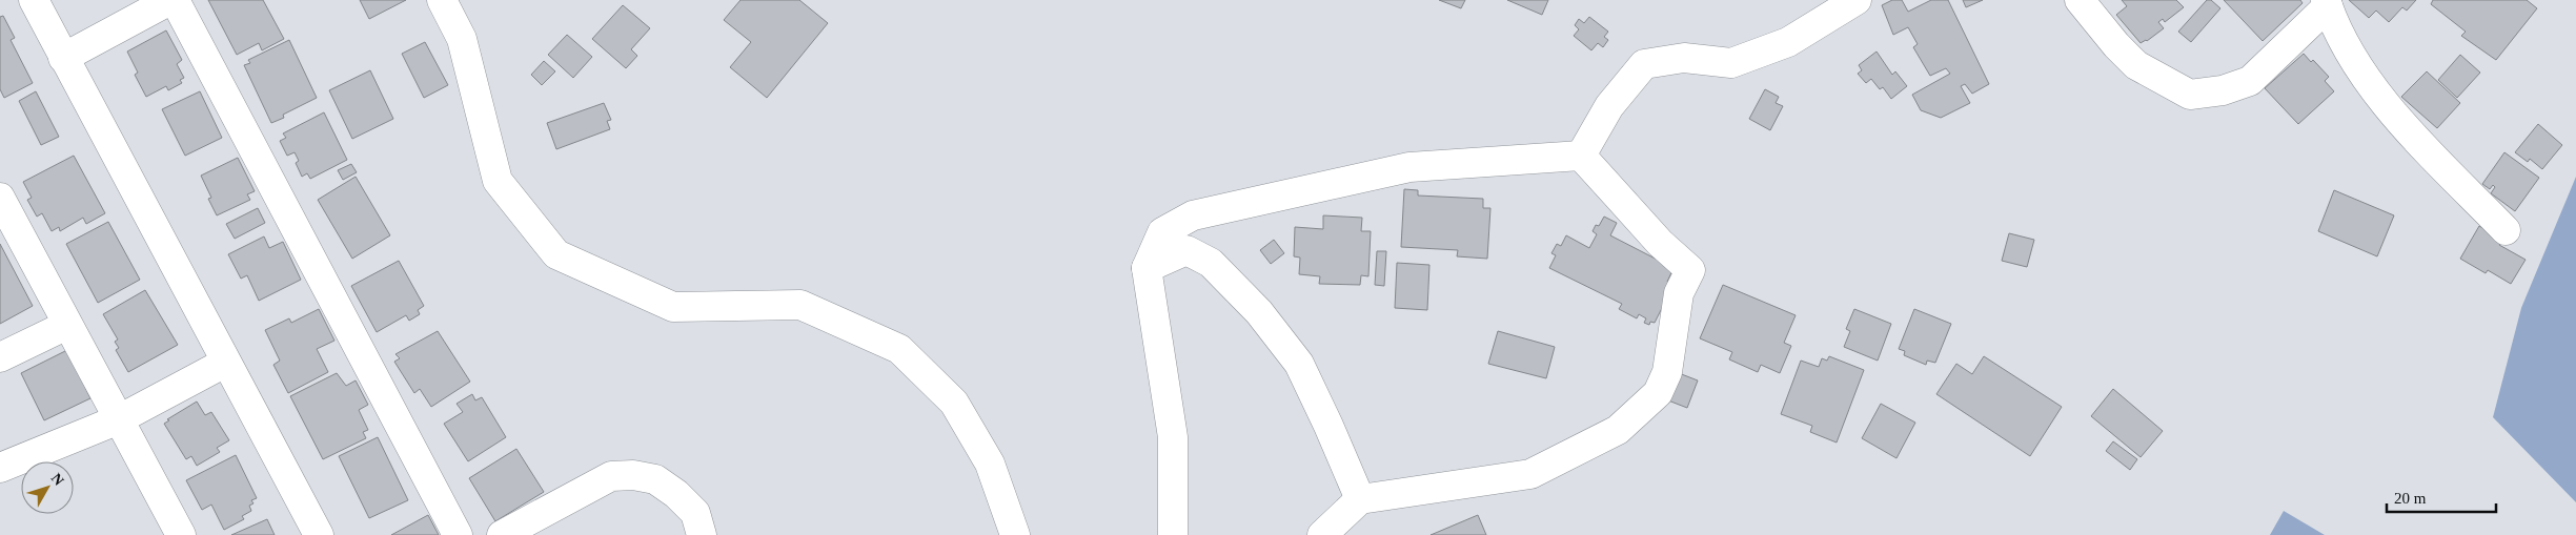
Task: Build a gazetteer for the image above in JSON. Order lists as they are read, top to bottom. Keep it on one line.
{"scale_bar":"20 m","north":"top right"}
